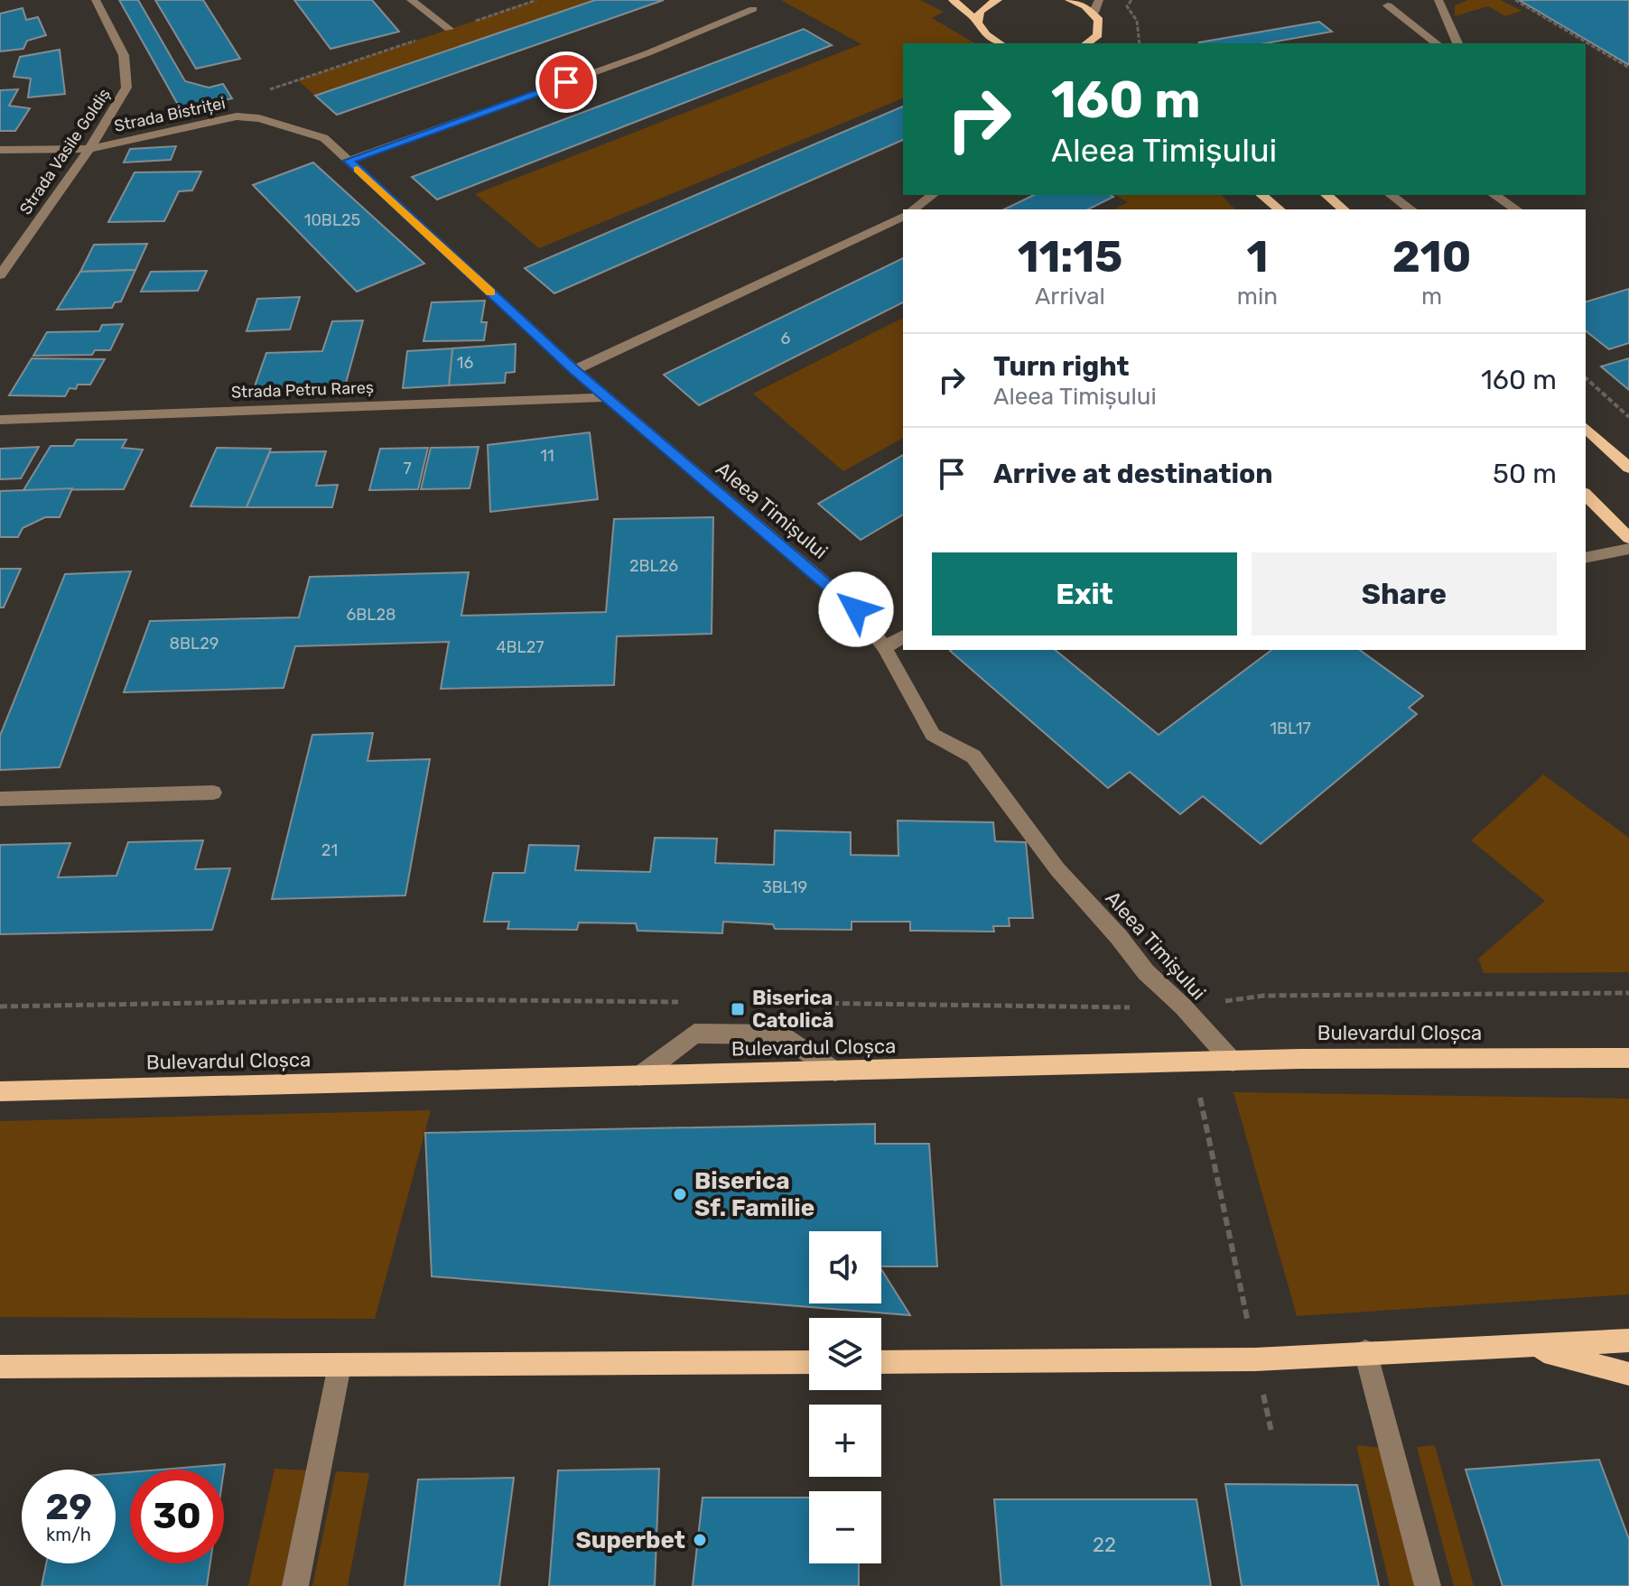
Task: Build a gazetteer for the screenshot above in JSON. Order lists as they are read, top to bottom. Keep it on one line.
{"streets":{"main road":["Bulevardul Cloșca"],"street":["Strada Bistriței","Strada Vasile Goldiș","Strada Petru Rareș","Aleea Timișului"]},"crossings":[["Strada Bistriței","Strada Vasile Goldiș"],["Strada Bistriței","Aleea Timișului"],["Strada Petru Rareș","Aleea Timișului"],["Aleea Timișului","Bulevardul Cloșca"]],"places":{"transit":["Biserica Catolică"],"other":["Biserica Sf. Familie","Superbet"]},"house_numbers":["10BL25","6","16","11","7","2BL26","6BL28","8BL29","4BL27","1BL17","21","3BL19","22"],"page":{"turn":["160 m","Aleea Timișului"],"eta":["11:15","Arrival","1","min","210","m"],"list":[{"name":"Turn right","note":"Aleea Timișului","value":"160 m"},{"name":"Arrive at destination","value":"50 m"}],"buttons":["Exit","Share"],"map_buttons":["+","−"],"speed":"29 km/h","limit":"30"}}
